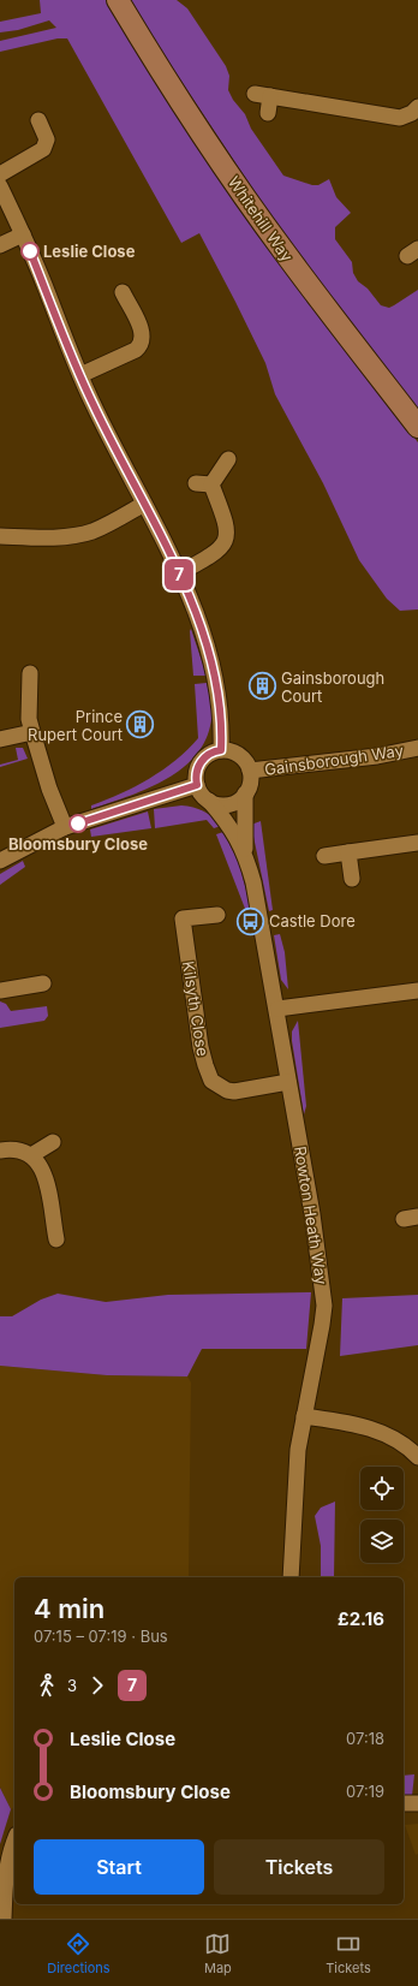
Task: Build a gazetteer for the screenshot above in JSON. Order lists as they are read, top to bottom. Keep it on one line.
{"streets":{"main road":["Whitehill Way"],"street":["Gainsborough Way","Kilsyth Close","Rowton Heath Way"]},"crossings":[["Gainsborough Way","Rowton Heath Way"],["Kilsyth Close","Rowton Heath Way"]],"places":{"other":["Leslie Close","Bloomsbury Close"],"building":["Gainsborough Court","Prince Rupert Court"],"bus stop":["Castle Dore"]},"lines":["bus line 7"],"page":{"on_map":"7","heading":["4 min","07:15 – 07:19 · Bus","£2.16"],"legs":["3","7"],"list":[{"name":"Leslie Close","value":"07:18"},{"name":"Bloomsbury Close","value":"07:19"}],"buttons":["Start","Tickets"],"tabs":["Directions","Map","Tickets"]}}
